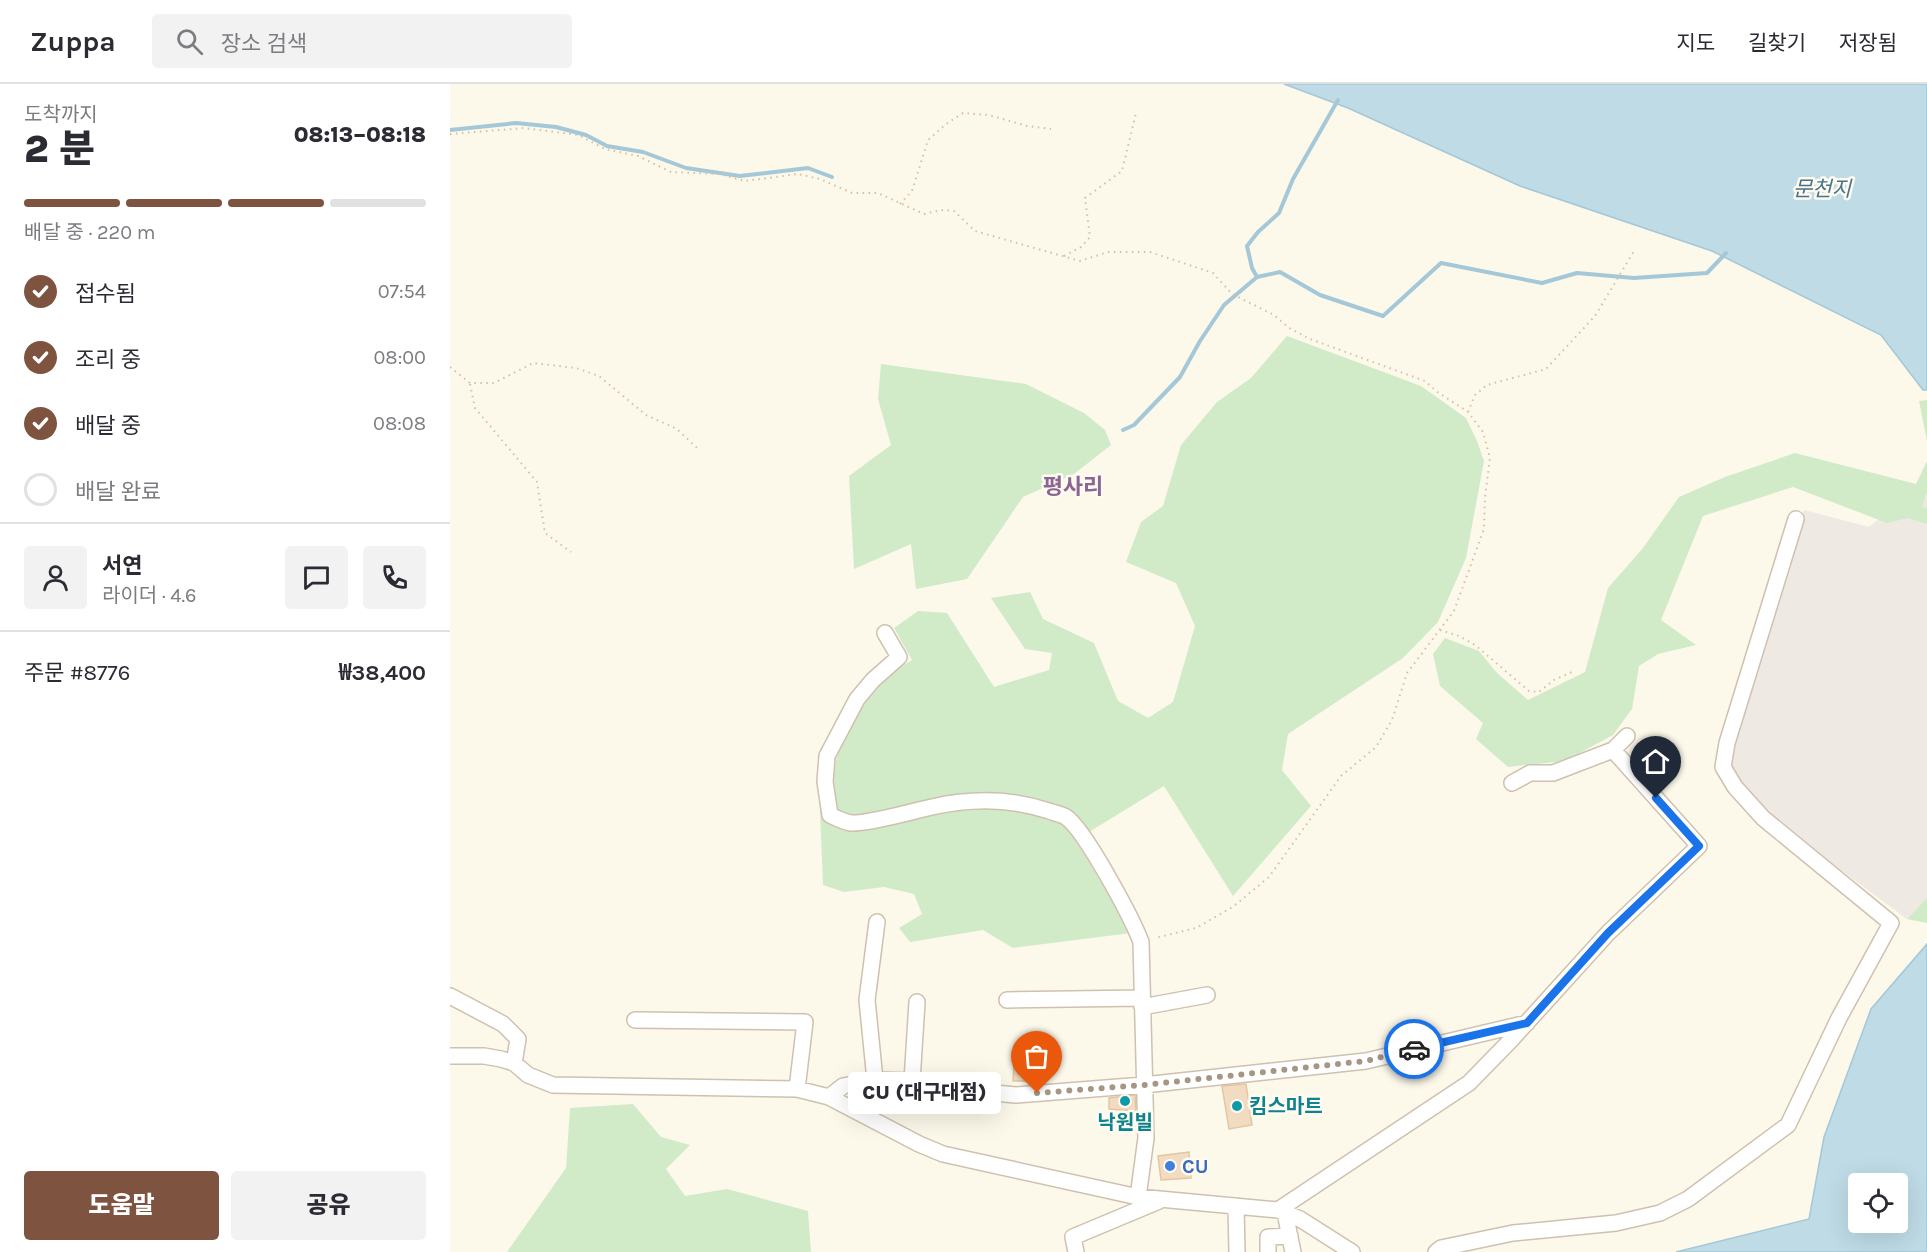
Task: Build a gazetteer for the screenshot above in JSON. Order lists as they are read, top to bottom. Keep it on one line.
{"districts":["평사리"],"water":["문천지"],"places":["CU (대구대점)","낙원빌","킴스마트","CU"],"page":{"header":"Zuppa","search":"장소 검색","nav":["지도","길찾기","저장됨"],"heading":["2 분","도착까지","08:13–08:18"],"panel":["서연","라이더 · 4.6","주문 #8776","₩38,400"],"bar":"배달 중 · 220 m","list":[["접수됨","07:54"],["조리 중","08:00"],["배달 중","08:08"],"배달 완료"],"bubble":"CU (대구대점)","buttons":["도움말","공유"]}}
